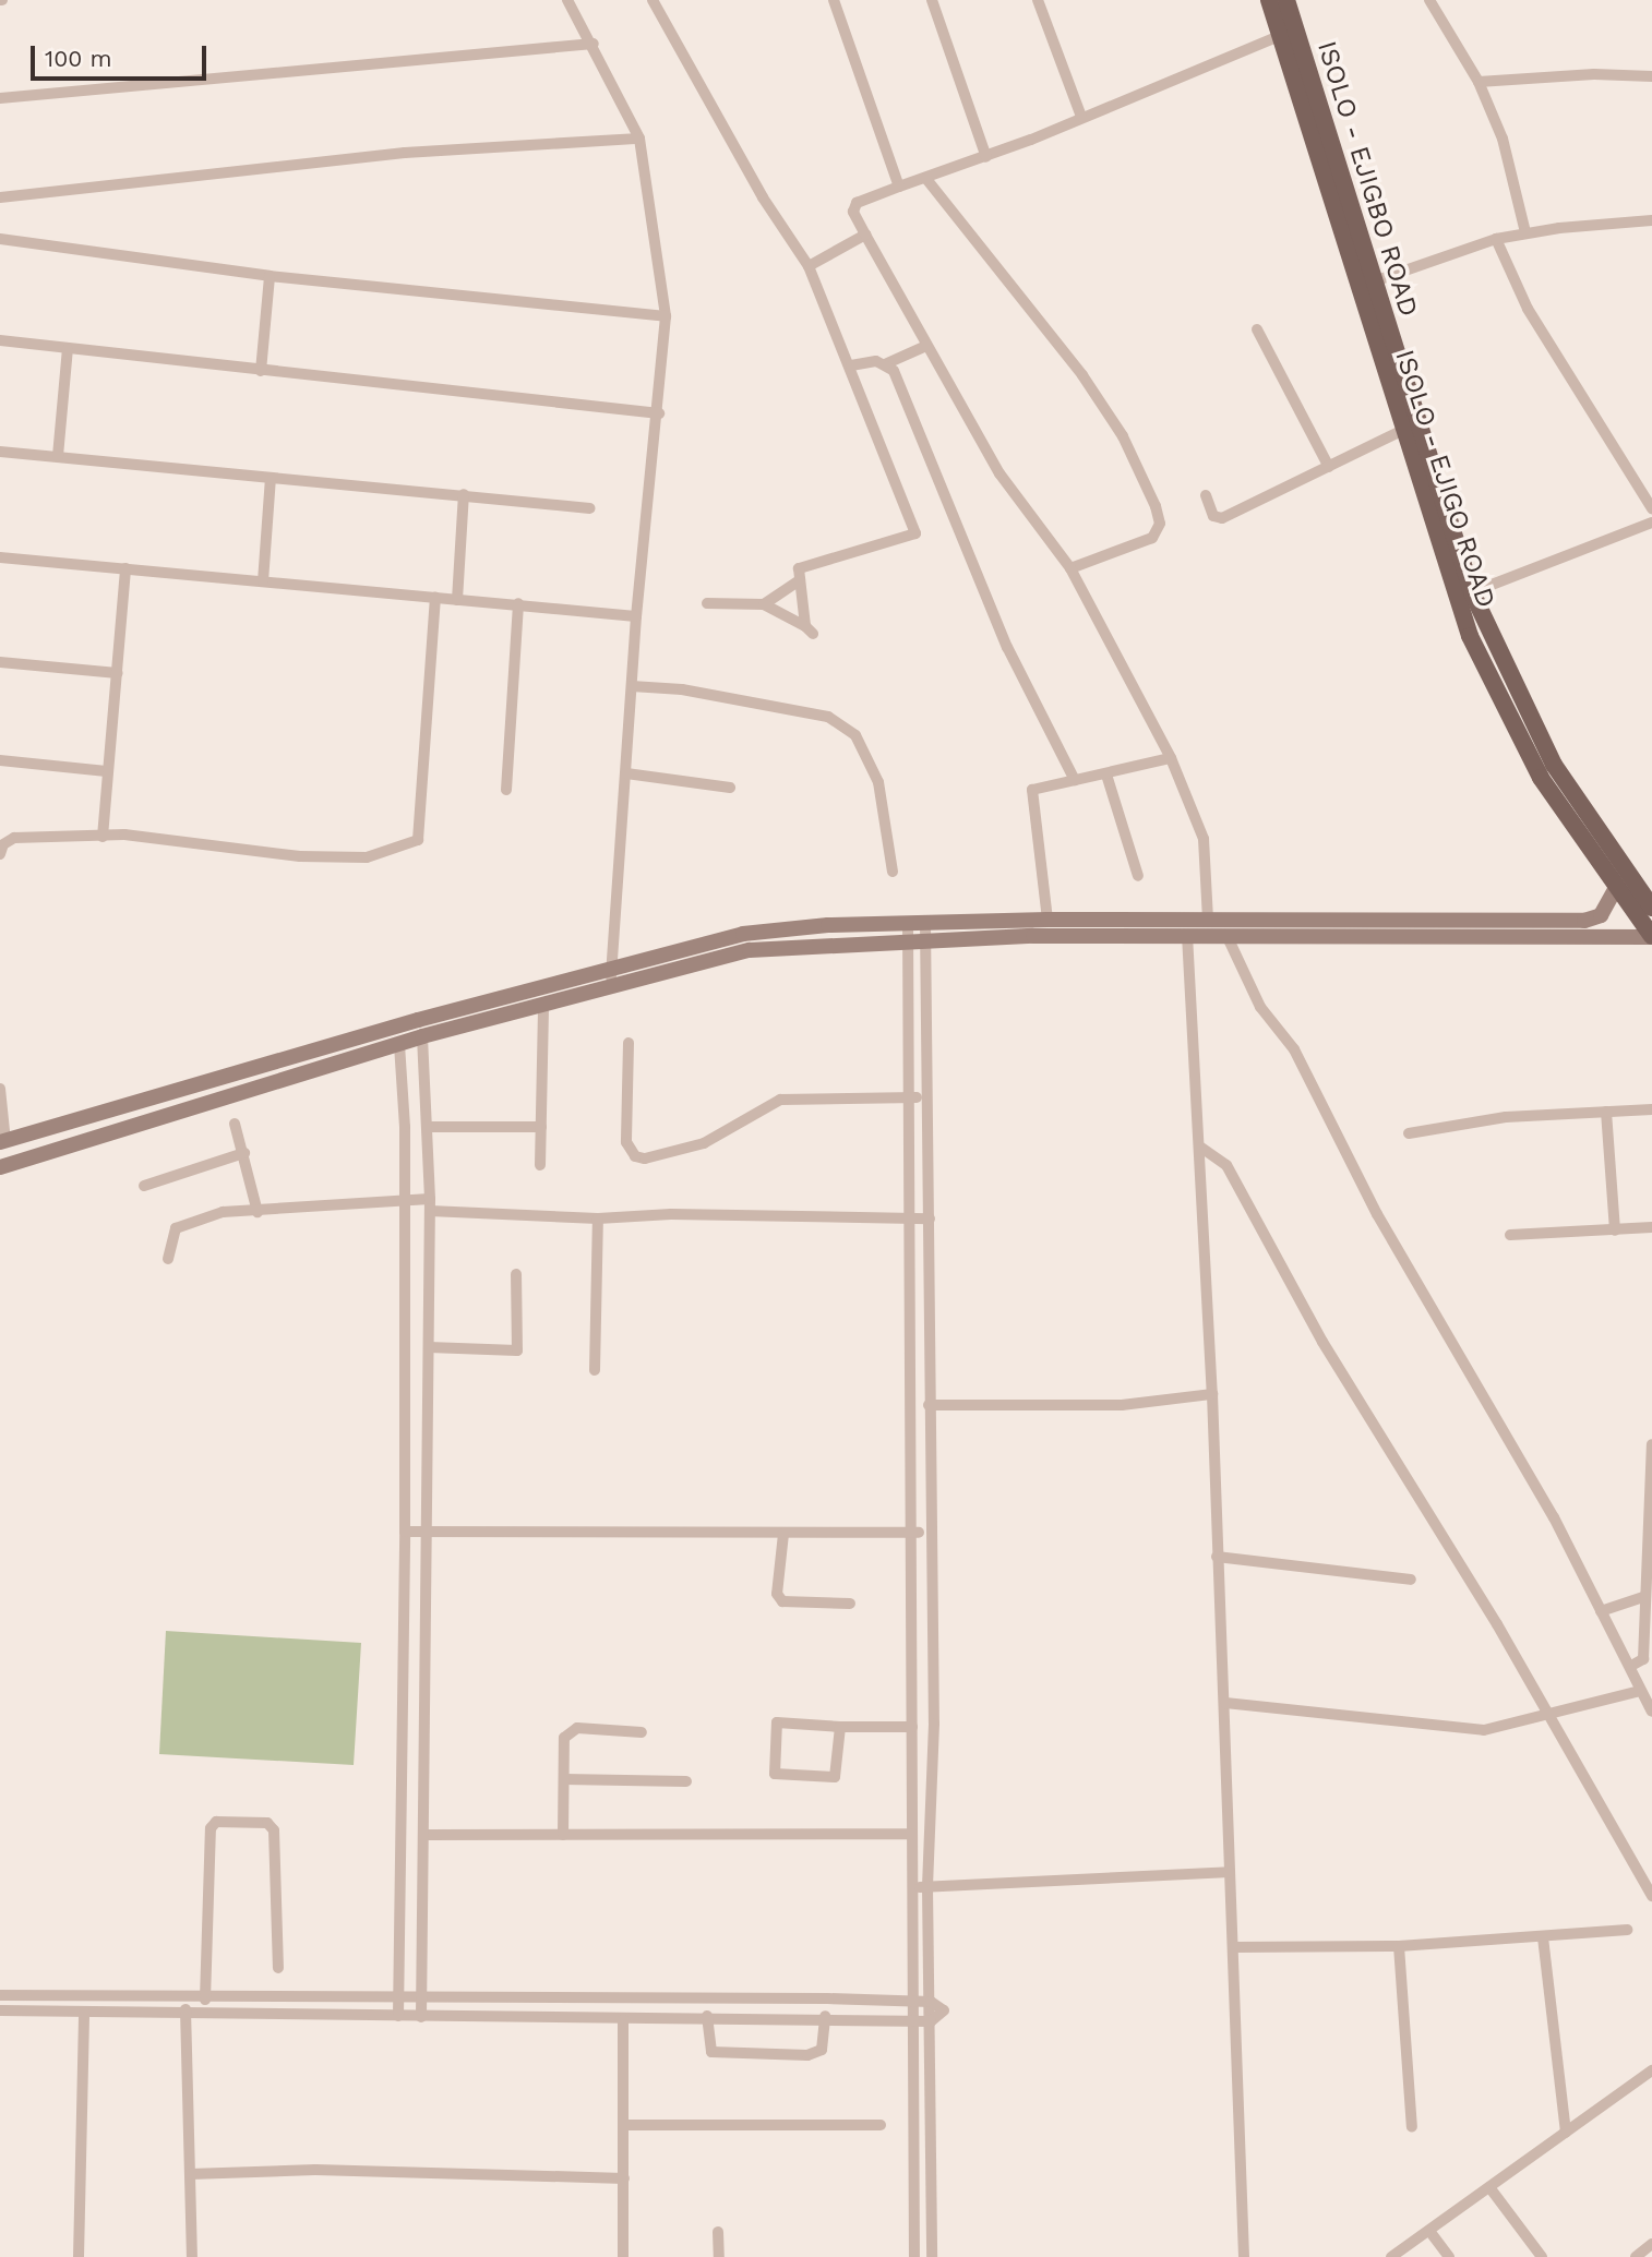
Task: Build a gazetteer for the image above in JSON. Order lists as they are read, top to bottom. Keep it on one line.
{"streets":{"main road":["ISOLO - EJIGBO ROAD","ISOLO - EJIGO ROAD"]},"scale_bar":"100 m"}
